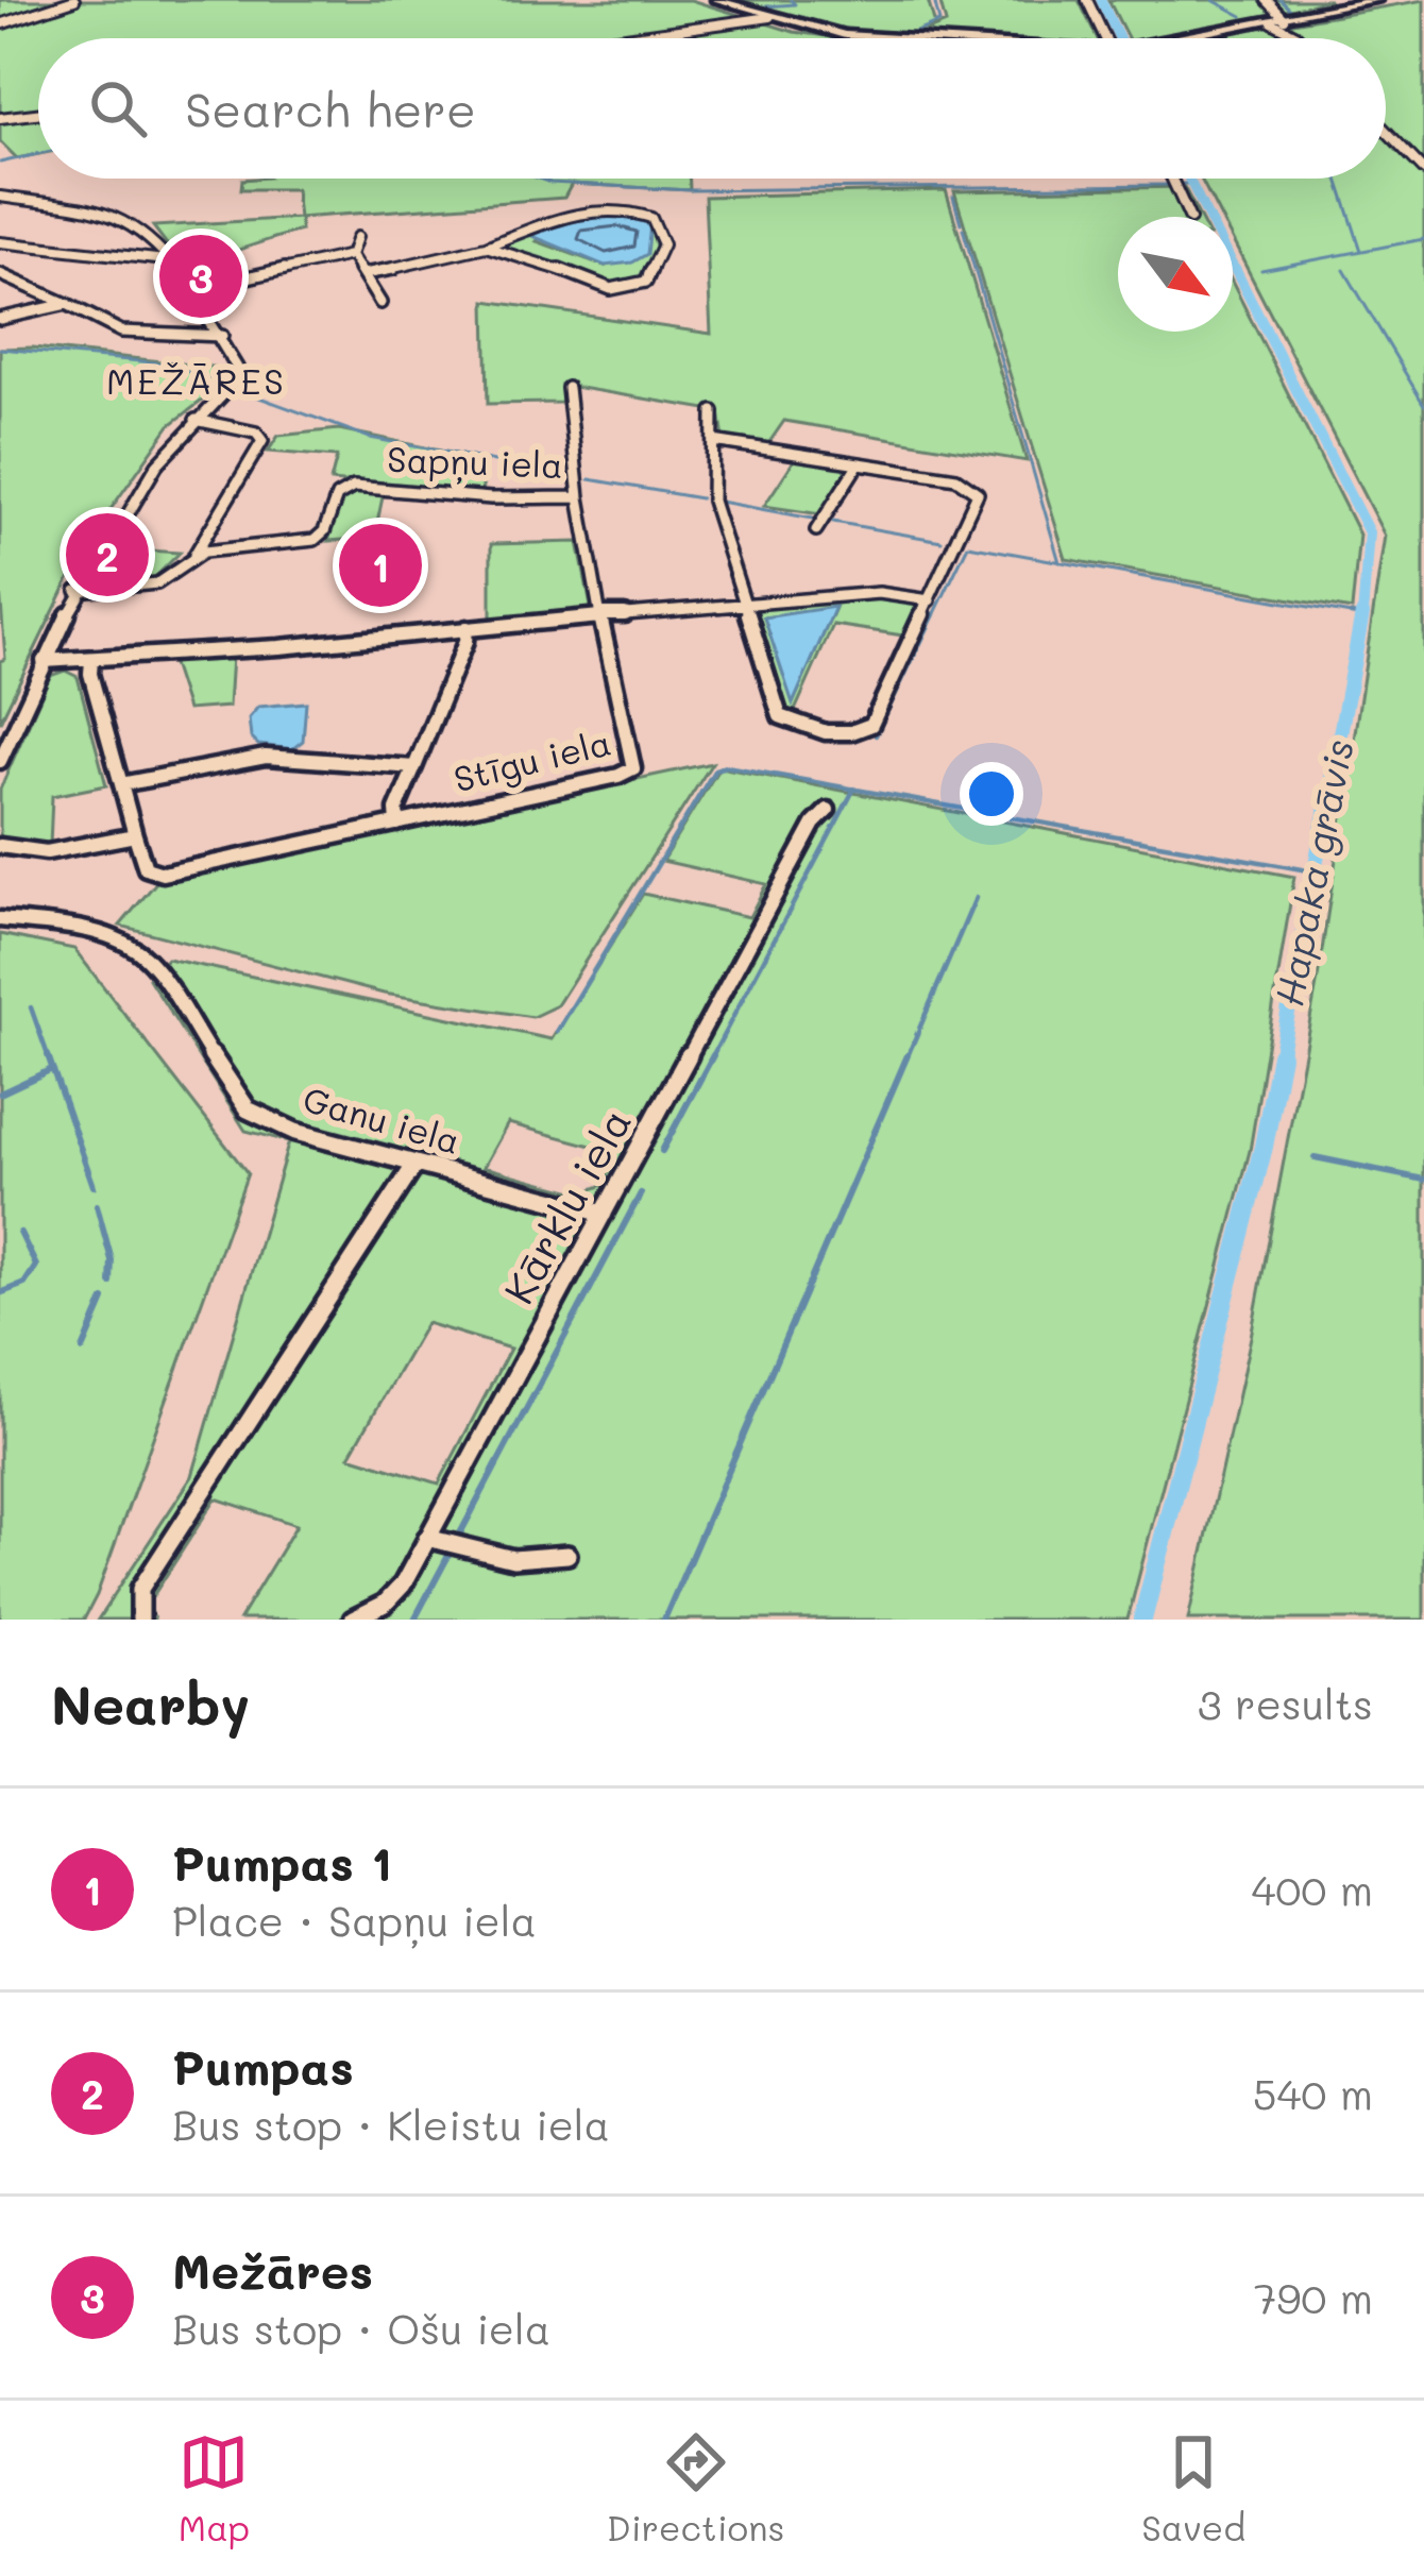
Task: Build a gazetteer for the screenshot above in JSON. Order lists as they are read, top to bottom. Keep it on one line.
{"streets":{"street":["Sapņu iela","Stīgu iela","Ganu iela","Kārklu iela"]},"crossings":[["Ganu iela","Kārklu iela"]],"districts":["MEŽĀRES"],"water":["Hapaka grāvis"],"north":"bottom right","page":{"search":"Search here","pins":["3","2","1"],"heading":["Nearby","3 results"],"list":[{"mark":"1","name":"Pumpas 1","note":"Place · Sapņu iela","value":"400 m"},{"mark":"2","name":"Pumpas","note":"Bus stop · Kleistu iela","value":"540 m"},{"mark":"3","name":"Mežāres","note":"Bus stop · Ošu iela","value":"790 m"}],"nav":["Map","Directions","Saved"]}}
